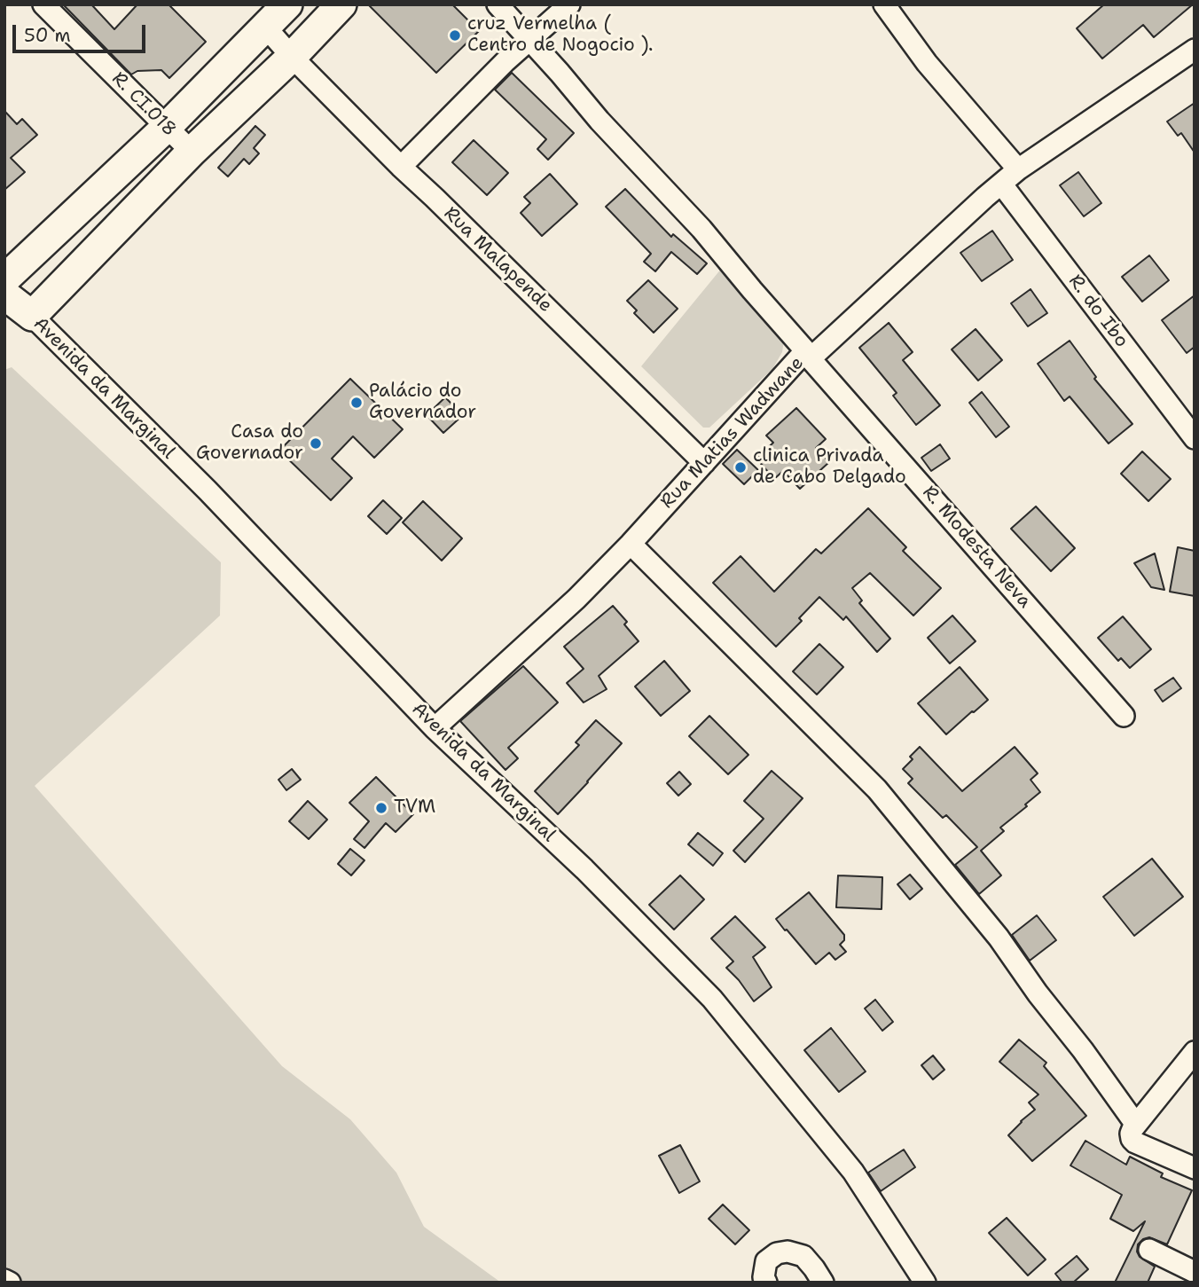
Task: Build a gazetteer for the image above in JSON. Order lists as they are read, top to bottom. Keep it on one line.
{"streets":{"street":["R. CI.018","Rua Malapende","R. do Ibo","Avenida da Marginal","Rua Matias Wadwane","R. Modesta Neva"]},"crossings":[["Rua Malapende","Rua Matias Wadwane"],["R. do Ibo","Rua Matias Wadwane"],["Avenida da Marginal","Rua Matias Wadwane"],["Rua Matias Wadwane","R. Modesta Neva"]],"places":["cruz Vermelha ( Centro de Nogocio ).","Palácio do Governador","Casa do Governador","clinica Privada de Cabo Delgado","TVM"],"scale_bar":"50 m"}
